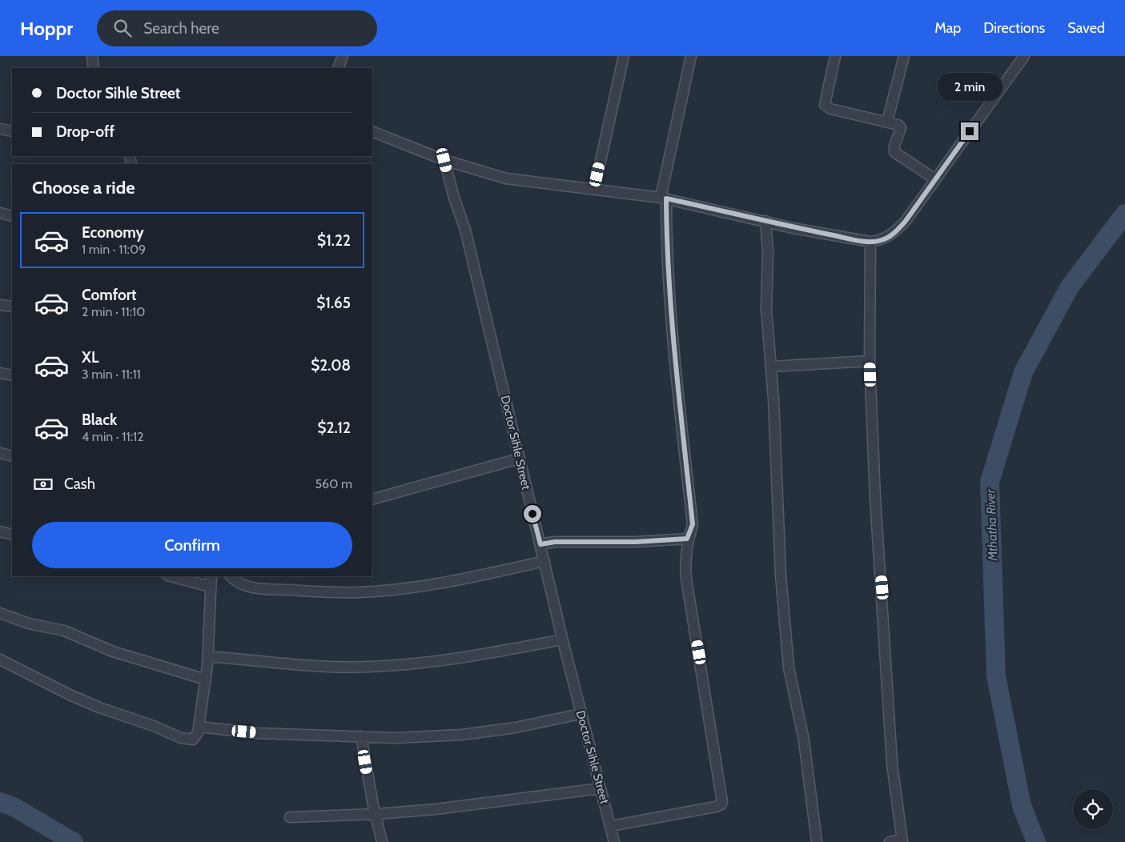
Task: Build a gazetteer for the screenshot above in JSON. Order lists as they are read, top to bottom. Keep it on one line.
{"streets":{"street":["Doctor Sihle Street"]},"water":["Mthatha River"],"page":{"header":"Hoppr","search":"Search here","nav":["Map","Directions","Saved"],"banner":["Doctor Sihle Street","Drop-off"],"bubble":"2 min","heading":"Choose a ride","list":[{"name":"Economy","note":"1 min · 11:09","value":"$1.22"},{"name":"Comfort","note":"2 min · 11:10","value":"$1.65"},{"name":"XL","note":"3 min · 11:11","value":"$2.08"},{"name":"Black","note":"4 min · 11:12","value":"$2.12"}],"pay":["Cash","560 m"],"buttons":"Confirm"}}
